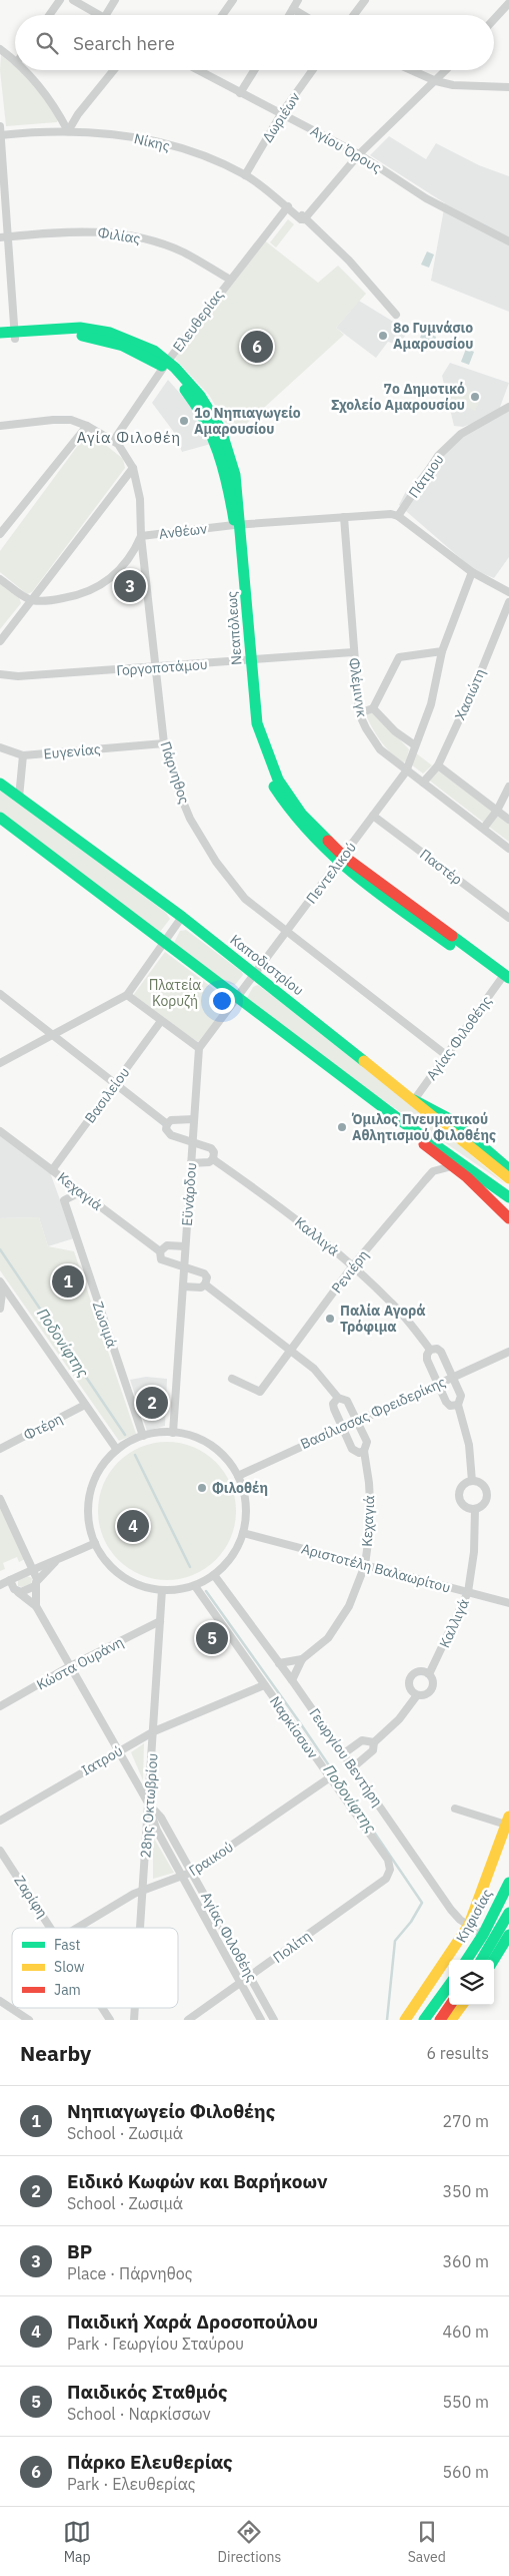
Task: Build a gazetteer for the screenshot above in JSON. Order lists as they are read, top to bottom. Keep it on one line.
{"streets":{"main road":["Νεαπόλεως","Καποδιστρίου","Κηφισίας"],"street":["Δωριέων","Νίκης","Αγίου Όρους","Φιλίας","Ελευθερίας","Πάτμου","Ανθέων","Γοργοποτάμου","Φλέμινγκ","Χασιώτη","Ευγενίας","Πάρνηθος","Παστέρ","Πεντελικού","Αγίας Φιλοθέης","Βασιλείου","Κεχαγιά","Εϋνάρδου","Καλλιγά","Ρενιέρη","Ζωσιμά","Βασίλισσας Φρειδερίκης","Φτέρη","Αριστοτέλη Βαλαωρίτου","Κώστα Ουράνη","Ναρκίσσων","Γεωργίου Βεντήρη","Ιατρού","28ης Οκτωβρίου","Γραικού","Ζαρίφη","Πολίτη"]},"crossings":[["Δωριέων","Νίκης"],["Δωριέων","Αγίου Όρους"],["Νίκης","Ελευθερίας"],["Φιλίας","Ελευθερίας"],["Ελευθερίας","Νεαπόλεως"],["Ελευθερίας","Πάρνηθος"],["Πάτμου","Ανθέων"],["Ανθέων","Νεαπόλεως"],["Ανθέων","Φλέμινγκ"],["Ανθέων","Πάρνηθος"],["Νεαπόλεως","Γοργοποτάμου"],["Νεαπόλεως","Πεντελικού"],["Νεαπόλεως","Αγίας Φιλοθέης"],["Γοργοποτάμου","Φλέμινγκ"],["Γοργοποτάμου","Πάρνηθος"],["Φλέμινγκ","Χασιώτη"],["Φλέμινγκ","Πεντελικού"],["Ευγενίας","Πάρνηθος"],["Πάρνηθος","Πεντελικού"],["Πάρνηθος","Αγίας Φιλοθέης"],["Παστέρ","Πεντελικού"],["Πεντελικού","Καποδιστρίου"],["Καποδιστρίου","Αγίας Φιλοθέης"],["Αγίας Φιλοθέης","Κώστα Ουράνη"],["Αγίας Φιλοθέης","Ιατρού"],["Αγίας Φιλοθέης","28ης Οκτωβρίου"],["Αγίας Φιλοθέης","Γραικού"],["Αγίας Φιλοθέης","Πολίτη"],["Βασιλείου","Κεχαγιά"],["Βασιλείου","Καλλιγά"],["Κεχαγιά","Εϋνάρδου"],["Κεχαγιά","Ρενιέρη"],["Κεχαγιά","Ζωσιμά"],["Κεχαγιά","Βασίλισσας Φρειδερίκης"],["Κεχαγιά","Αριστοτέλη Βαλαωρίτου"],["Κεχαγιά","Γεωργίου Βεντήρη"],["Εϋνάρδου","Καλλιγά"],["Εϋνάρδου","Ζωσιμά"],["Εϋνάρδου","Βασίλισσας Φρειδερίκης"],["Εϋνάρδου","Αριστοτέλη Βαλαωρίτου"],["Εϋνάρδου","Ναρκίσσων"],["Εϋνάρδου","Γεωργίου Βεντήρη"],["Εϋνάρδου","28ης Οκτωβρίου"],["Καλλιγά","Ρενιέρη"],["Καλλιγά","Βασίλισσας Φρειδερίκης"],["Καλλιγά","Αριστοτέλη Βαλαωρίτου"],["Καλλιγά","Γεωργίου Βεντήρη"],["Ζωσιμά","Βασίλισσας Φρειδερίκης"],["Ζωσιμά","Αριστοτέλη Βαλαωρίτου"],["Ζωσιμά","Ναρκίσσων"],["Ζωσιμά","Γεωργίου Βεντήρη"],["Ζωσιμά","28ης Οκτωβρίου"],["Βασίλισσας Φρειδερίκης","Αριστοτέλη Βαλαωρίτου"],["Βασίλισσας Φρειδερίκης","Ναρκίσσων"],["Βασίλισσας Φρειδερίκης","Γεωργίου Βεντήρη"],["Βασίλισσας Φρειδερίκης","28ης Οκτωβρίου"],["Αριστοτέλη Βαλαωρίτου","Ναρκίσσων"],["Αριστοτέλη Βαλαωρίτου","Γεωργίου Βεντήρη"],["Αριστοτέλη Βαλαωρίτου","28ης Οκτωβρίου"],["Κώστα Ουράνη","28ης Οκτωβρίου"],["Ναρκίσσων","Γεωργίου Βεντήρη"],["Ναρκίσσων","Ιατρού"],["Ναρκίσσων","28ης Οκτωβρίου"],["Ναρκίσσων","Γραικού"],["Ναρκίσσων","Πολίτη"],["Γεωργίου Βεντήρη","28ης Οκτωβρίου"],["Γεωργίου Βεντήρη","Κηφισίας"],["Ιατρού","28ης Οκτωβρίου"],["28ης Οκτωβρίου","Γραικού"]],"districts":["Αγία Φιλοθέη"],"water":["Ποδονίφτης"],"parks":["Πλατεία Κορυζή"],"places":["8ο Γυμνάσιο Αμαρουσίου","7ο Δημοτικό Σχολείο Αμαρουσίου","1ο Νηπιαγωγείο Αμαρουσίου","Όμιλος Πνευματικού Αθλητισμού Φιλοθέης","Παλία Αγορά Τρόφιμα","Φιλοθέη"],"legend":["Fast","Slow","Jam"],"page":{"search":"Search here","pins":["6","3","1","2","4","5"],"heading":["Nearby","6 results"],"list":[{"mark":"1","name":"Νηπιαγωγείο Φιλοθέης","note":"School · Ζωσιμά","value":"270 m"},{"mark":"2","name":"Ειδικό Κωφών και Βαρήκοων","note":"School · Ζωσιμά","value":"350 m"},{"mark":"3","name":"BP","note":"Place · Πάρνηθος","value":"360 m"},{"mark":"4","name":"Παιδική Χαρά Δροσοπούλου","note":"Park · Γεωργίου Σταύρου","value":"460 m"},{"mark":"5","name":"Παιδικός Σταθμός","note":"School · Ναρκίσσων","value":"550 m"},{"mark":"6","name":"Πάρκο Ελευθερίας","note":"Park · Ελευθερίας","value":"560 m"}],"nav":["Map","Directions","Saved"]}}
